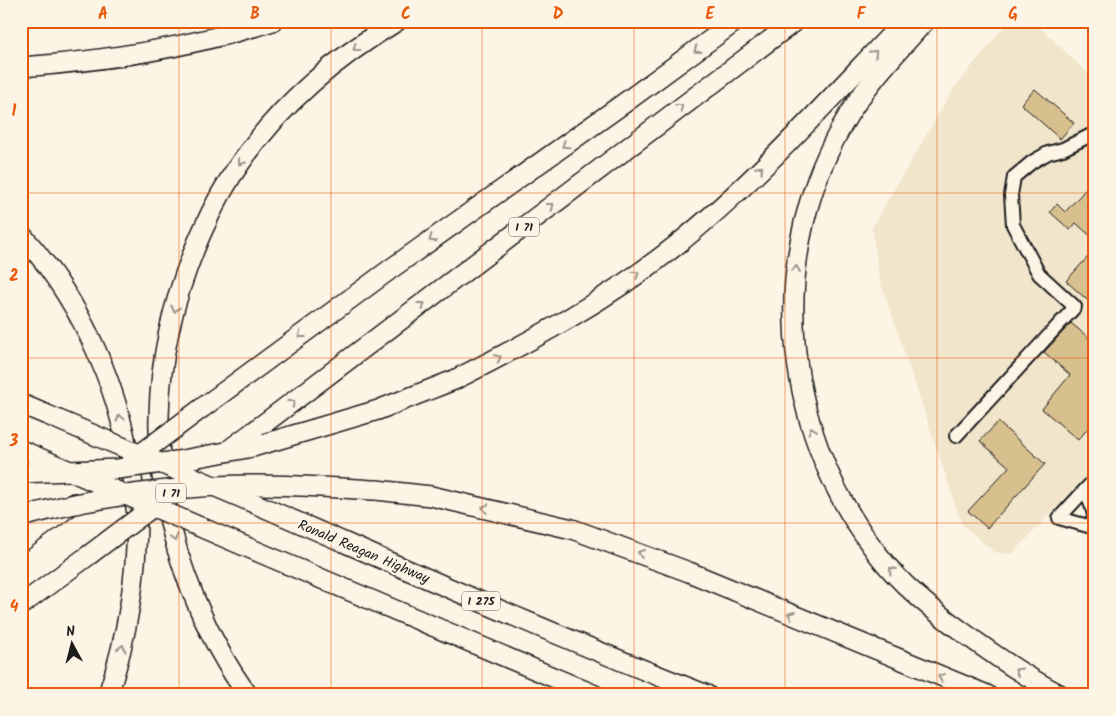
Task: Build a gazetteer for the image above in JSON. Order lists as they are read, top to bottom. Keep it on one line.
{"streets":{"highway":["I 71","Ronald Reagan Highway","I 275"]},"north":"top","grid":{"columns":["A","B","C","D","E","F","G"],"rows":["1","2","3","4"]}}
